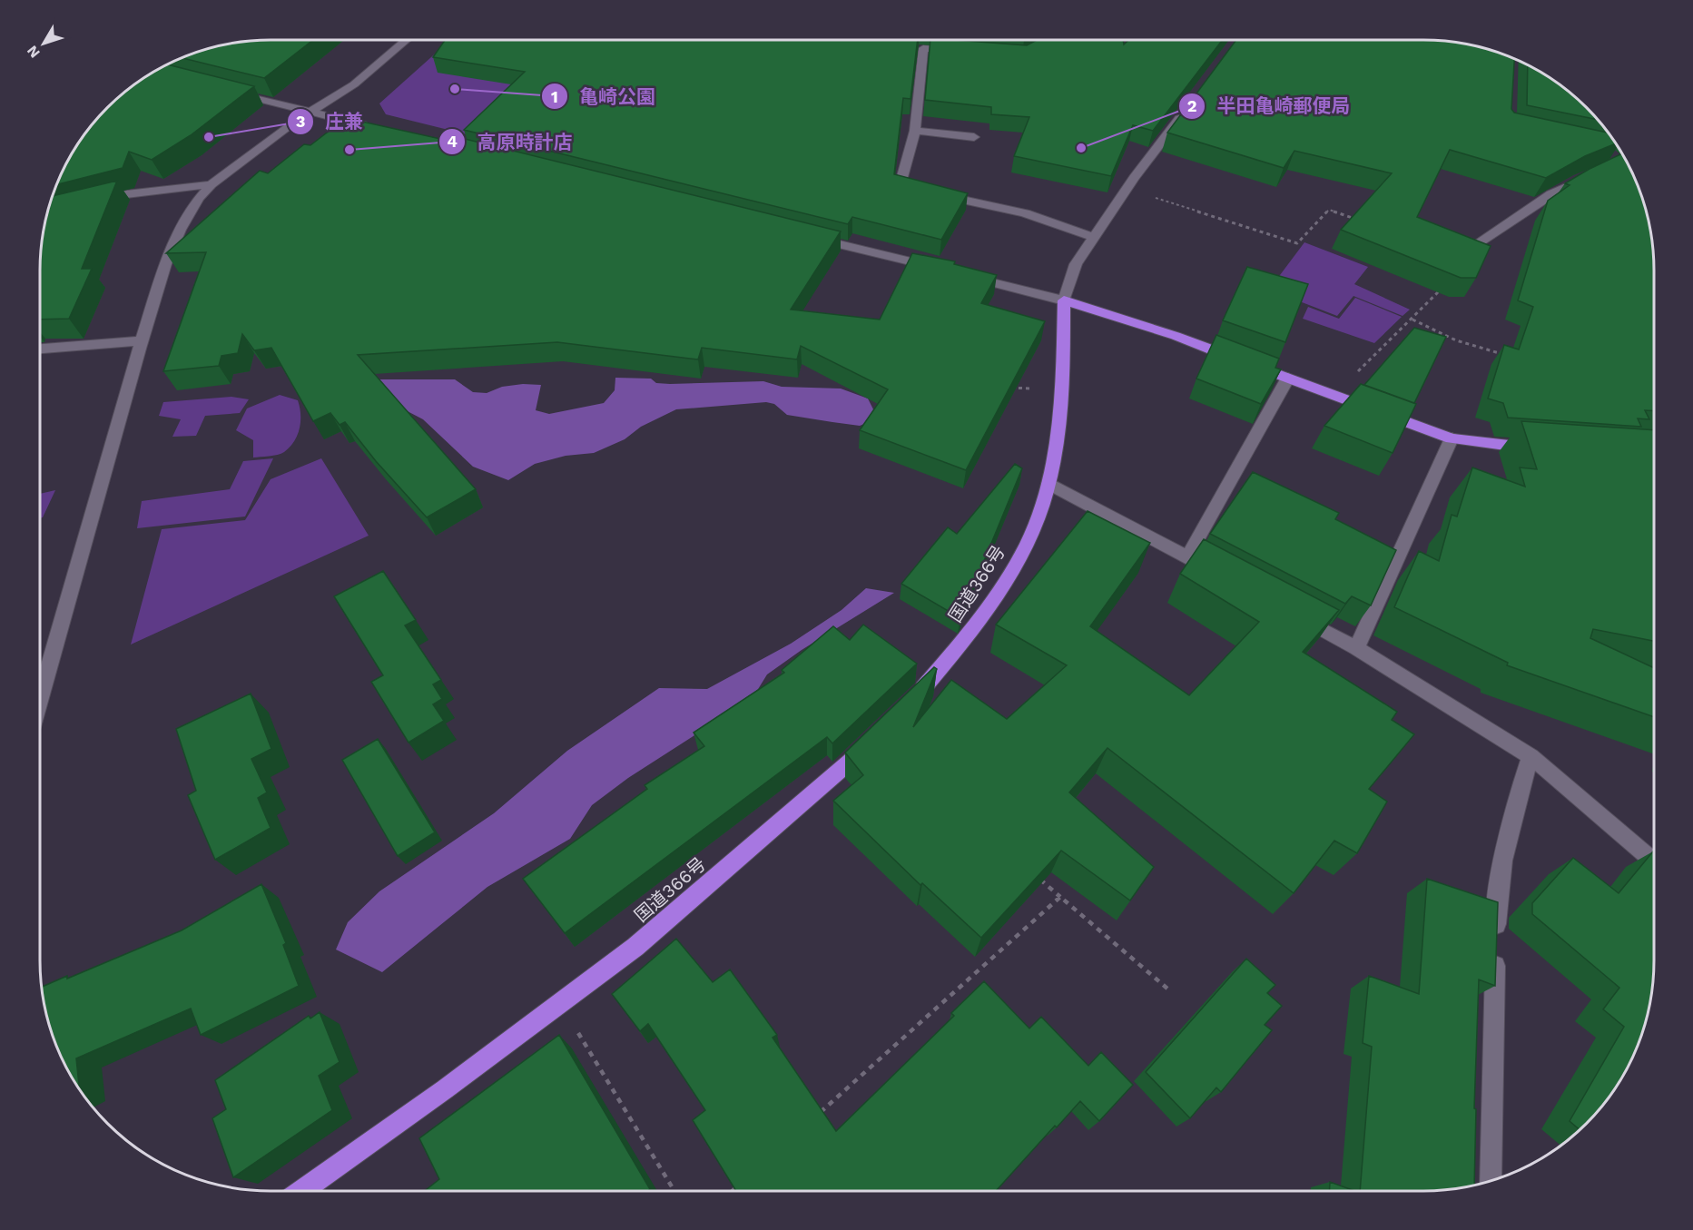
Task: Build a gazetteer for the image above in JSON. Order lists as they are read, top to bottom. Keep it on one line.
{"streets":{"highway":["国道366号"]},"places":["亀崎公園","庄兼","半田亀崎郵便局","高原時計店"],"north":"bottom left"}
